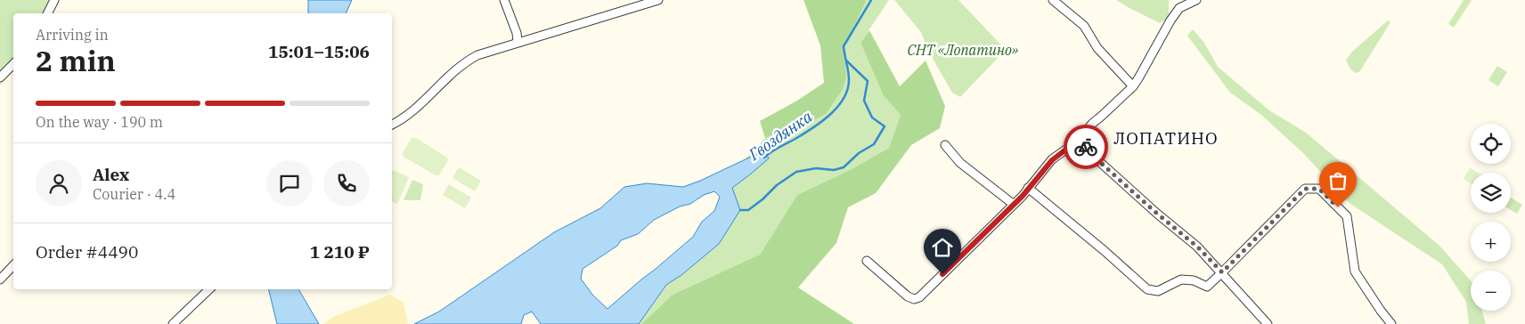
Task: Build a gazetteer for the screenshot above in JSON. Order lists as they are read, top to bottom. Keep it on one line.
{"districts":["ЛОПАТИНО"],"water":["Гвоздянка"],"parks":["СНТ «Лопатино»"],"page":{"heading":["2 min","Arriving in","15:01–15:06"],"panel":["Alex","Courier · 4.4","Order #4490","1 210 ₽"],"bar":"On the way · 190 m","map_buttons":["+","−"]}}
